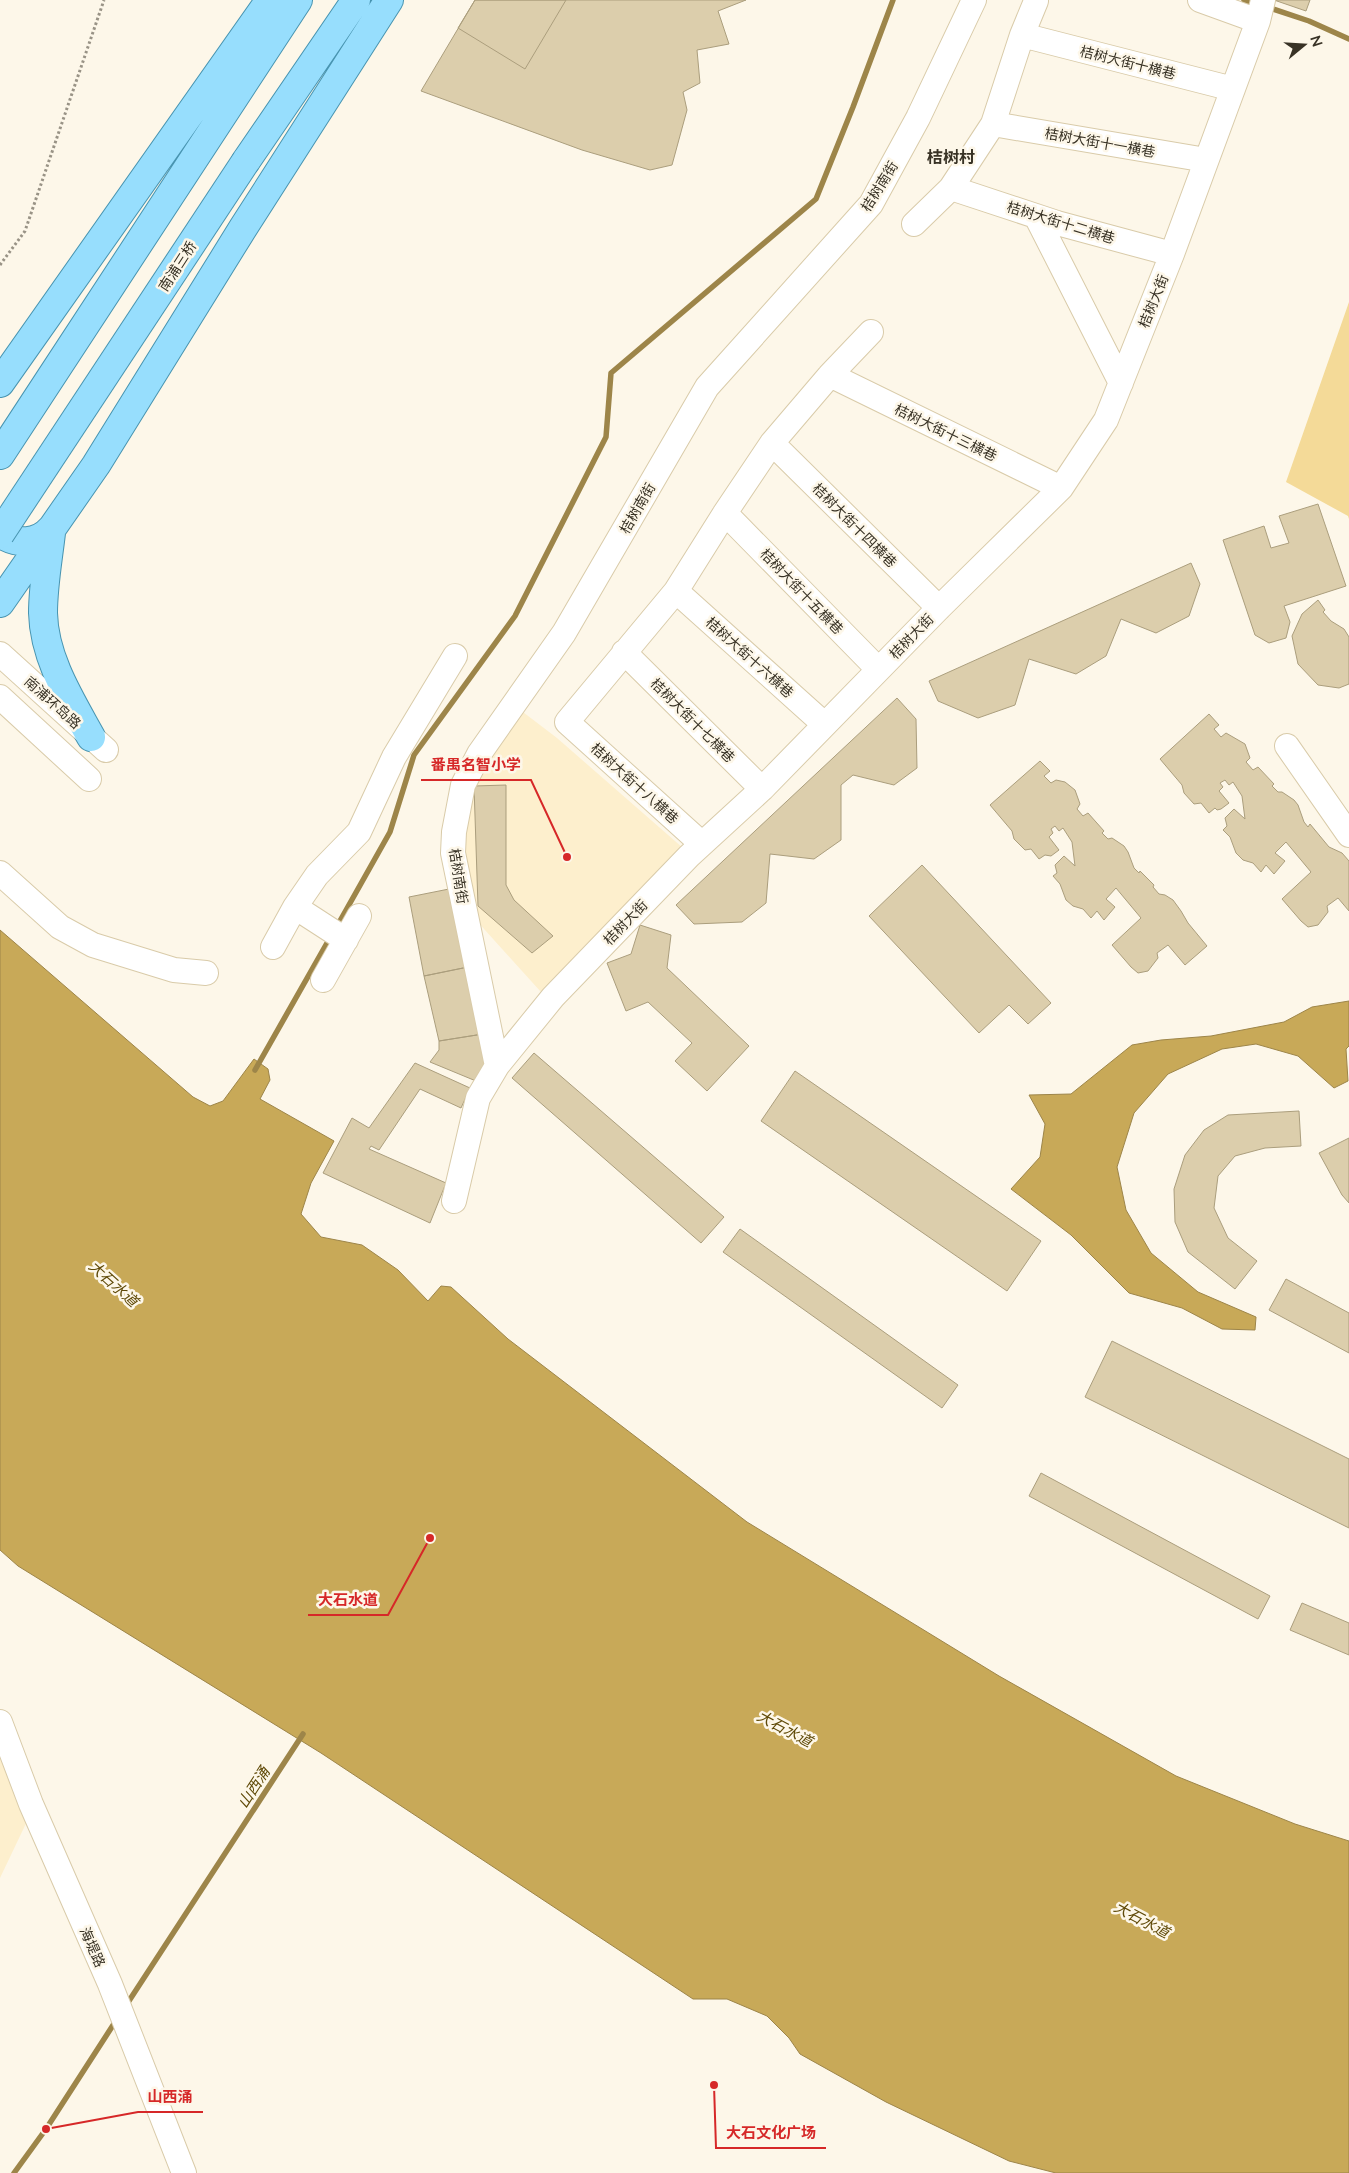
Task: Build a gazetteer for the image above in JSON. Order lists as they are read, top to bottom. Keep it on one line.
{"streets":{"main road":["南浦三桥"],"street":["桔树大街十横巷","桔树大街十一横巷","桔树南街","桔树大街十二横巷","桔树大街","桔树大街十三横巷","桔树大街十四横巷","桔树大街十五横巷","桔树大街十六横巷","南浦环岛路","桔树大街十七横巷","桔树大街十八横巷","海堤路"]},"crossings":[["桔树大街十横巷","桔树大街"],["桔树大街十一横巷","桔树大街"],["桔树南街","桔树大街"],["桔树大街十二横巷","桔树大街"],["桔树大街","桔树大街十三横巷"],["桔树大街","桔树大街十四横巷"],["桔树大街","桔树大街十五横巷"],["桔树大街","桔树大街十六横巷"],["桔树大街","桔树大街十七横巷"],["桔树大街","桔树大街十八横巷"],["桔树大街十七横巷","桔树大街十八横巷"]],"districts":["桔树村"],"water":["大石水道","山西涌"],"places":["番禺名智小学","大石水道","大石文化广场","山西涌"],"north":"right"}
